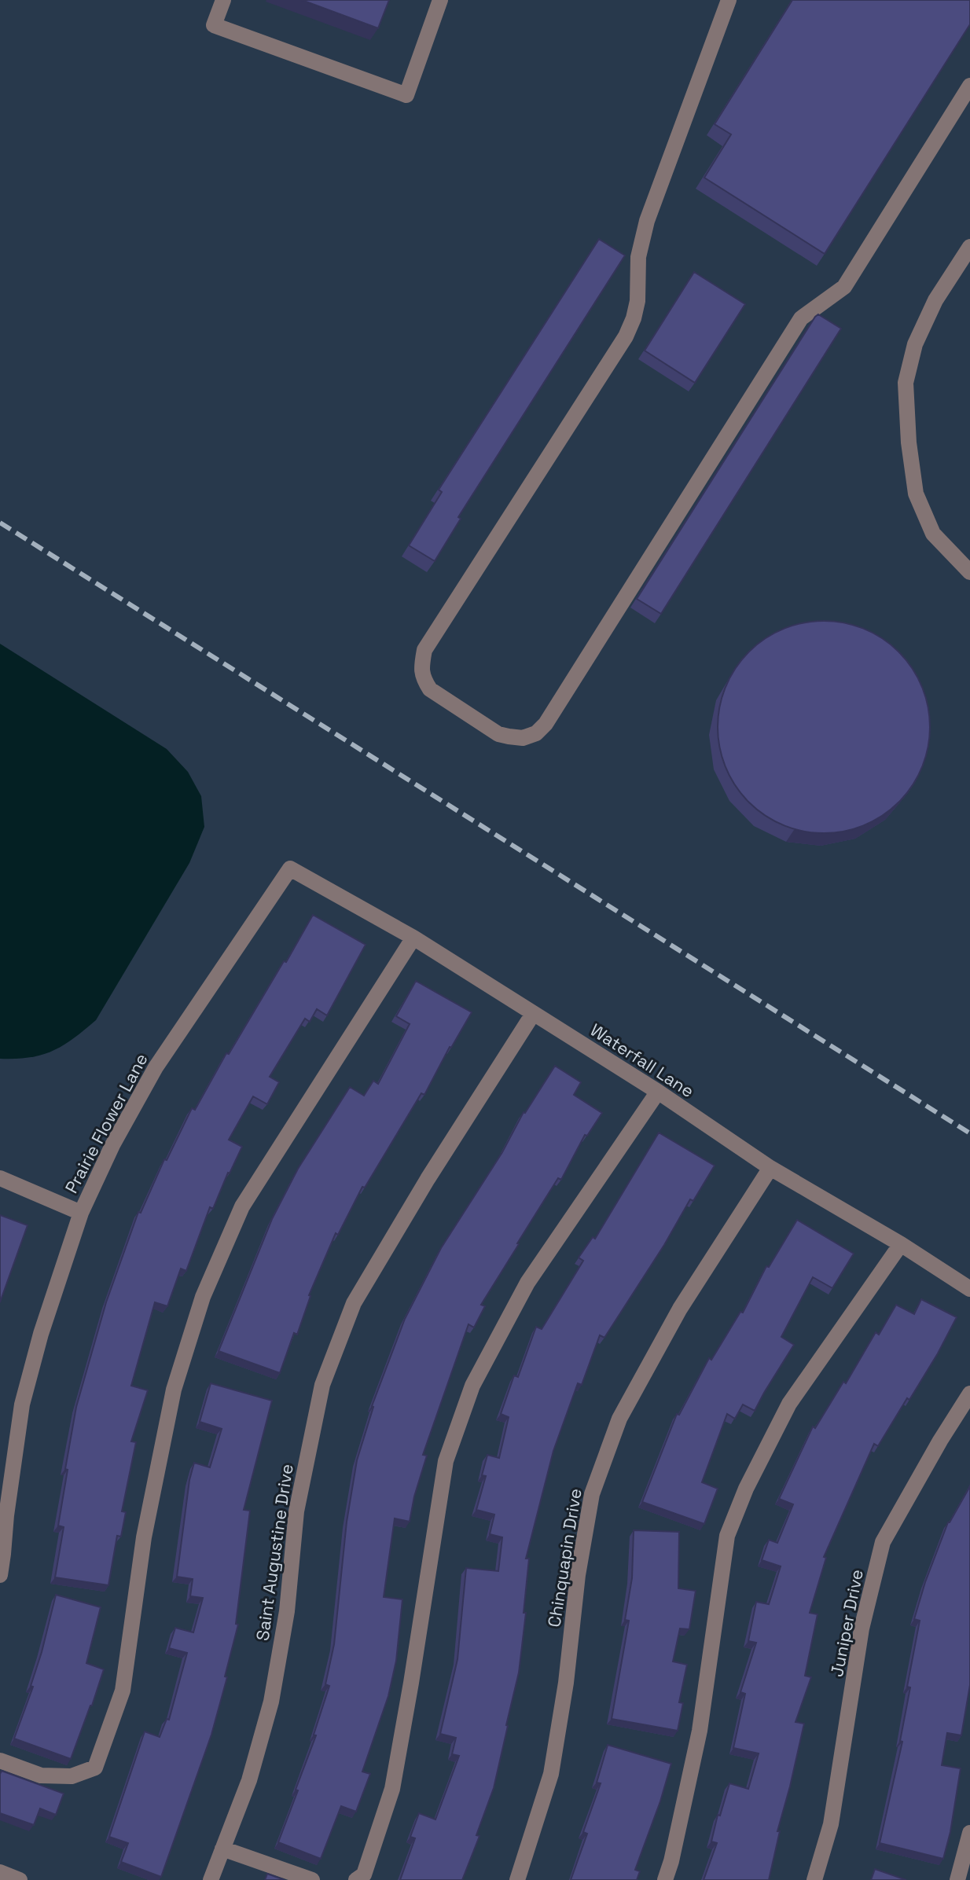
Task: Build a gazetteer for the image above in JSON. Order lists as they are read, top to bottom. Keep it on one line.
{"streets":{"street":["Waterfall Lane","Prairie Flower Lane","Saint Augustine Drive","Chinquapin Drive","Juniper Drive"]},"crossings":[["Waterfall Lane","Prairie Flower Lane"],["Waterfall Lane","Saint Augustine Drive"],["Waterfall Lane","Chinquapin Drive"]]}
